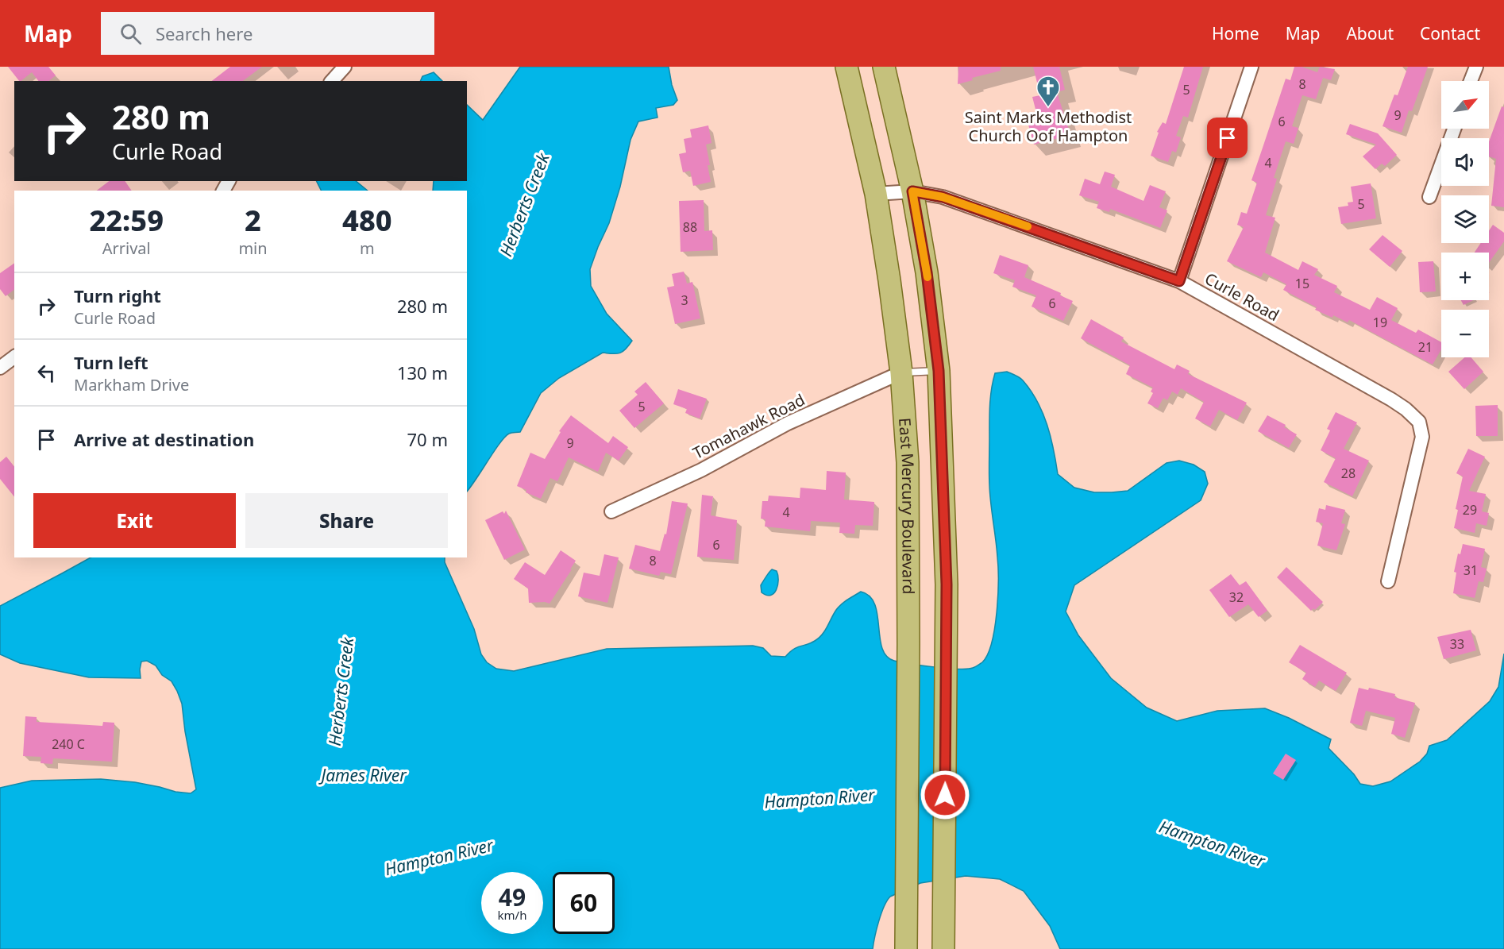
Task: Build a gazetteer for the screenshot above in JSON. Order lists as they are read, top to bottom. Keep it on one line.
{"streets":{"main road":["East Mercury Boulevard"],"street":["Curle Road","Tomahawk Road"]},"crossings":[["Curle Road","East Mercury Boulevard"],["Tomahawk Road","East Mercury Boulevard"]],"water":["Herberts Creek","James River","Hampton River"],"places":{"church":["Saint Marks Methodist Church Oof Hampton"]},"house_numbers":["8","5","9","6","4","5","88","15","3","6","19","21","5","9","28","29","4","6","8","31","32","33","240 C"],"north":"top right","page":{"header":"Map","search":"Search here","nav":["Home","Map","About","Contact"],"map_buttons":["+","−"],"turn":["280 m","Curle Road"],"eta":["22:59","Arrival","2","min","480","m"],"list":[{"name":"Turn right","note":"Curle Road","value":"280 m"},{"name":"Turn left","note":"Markham Drive","value":"130 m"},{"name":"Arrive at destination","value":"70 m"}],"buttons":["Exit","Share"],"speed":"49 km/h","limit":"60"}}
